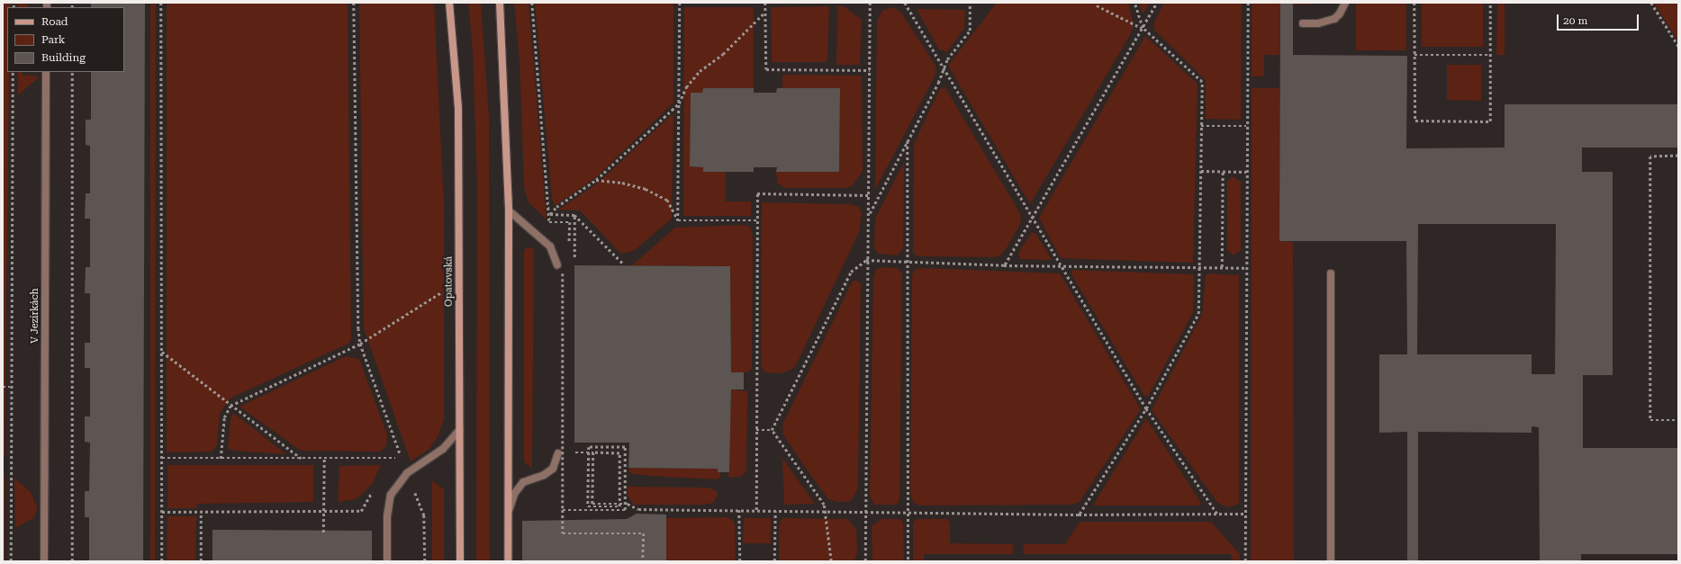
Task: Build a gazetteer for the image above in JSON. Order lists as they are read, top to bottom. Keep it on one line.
{"streets":{"main road":["Opatovská"],"street":["V Jezírkách"]},"legend":["Road","Park","Building"],"scale_bar":"20 m"}
